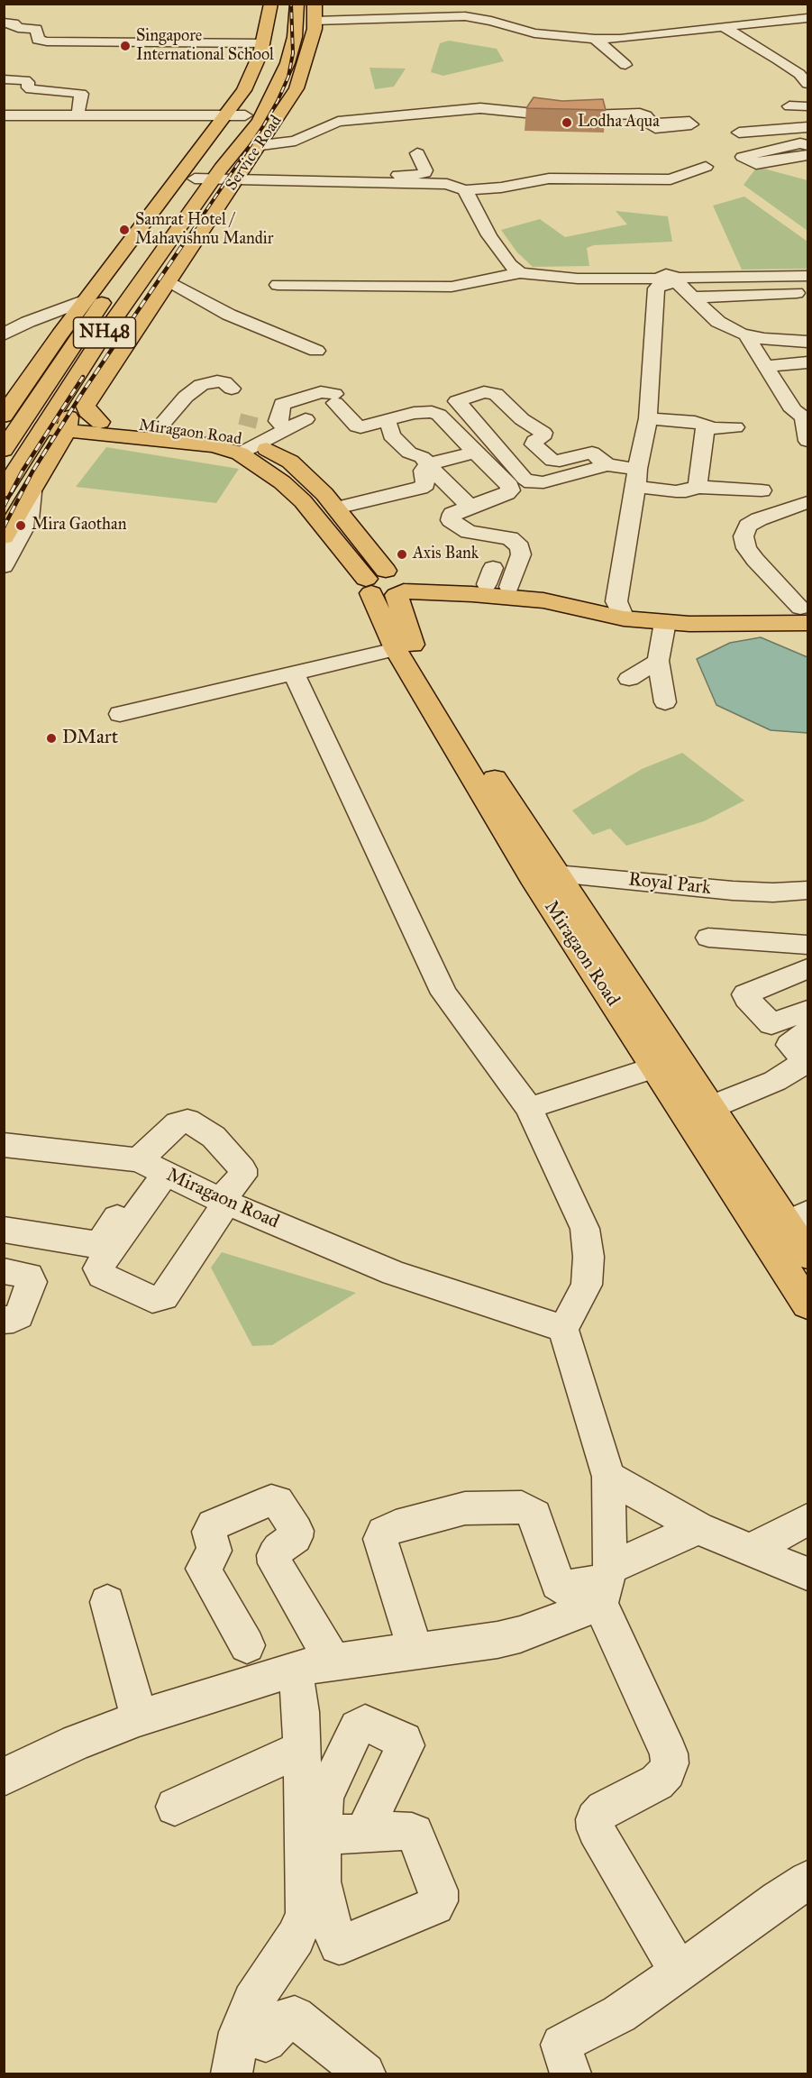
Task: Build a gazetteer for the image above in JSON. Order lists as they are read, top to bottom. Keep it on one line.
{"streets":{"main road":["Service Road","NH48","Miragaon Road"],"street":["Royal Park"]},"crossings":[["Service Road","Miragaon Road"],["NH48","Miragaon Road"],["Miragaon Road","Royal Park"]],"places":["Singapore International School","Lodha Aqua","Samrat Hotel / Mahavishnu Mandir","Mira Gaothan","Axis Bank","DMart"]}
